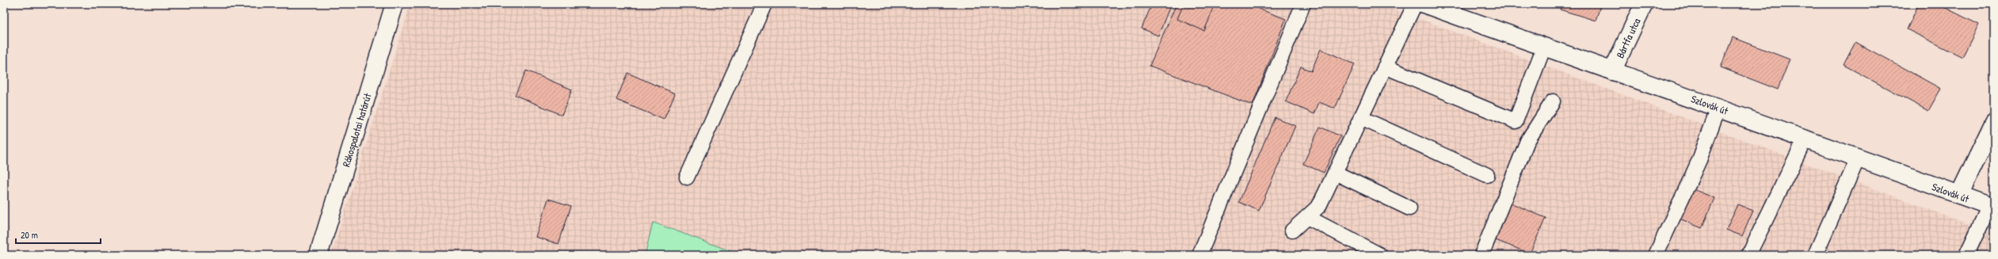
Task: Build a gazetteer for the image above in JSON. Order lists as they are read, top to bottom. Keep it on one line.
{"streets":{"main road":["Bártfa utca","Szlovák út","Rákospalotai határút"]},"crossings":[["Bártfa utca","Szlovák út"]],"scale_bar":"20 m"}
